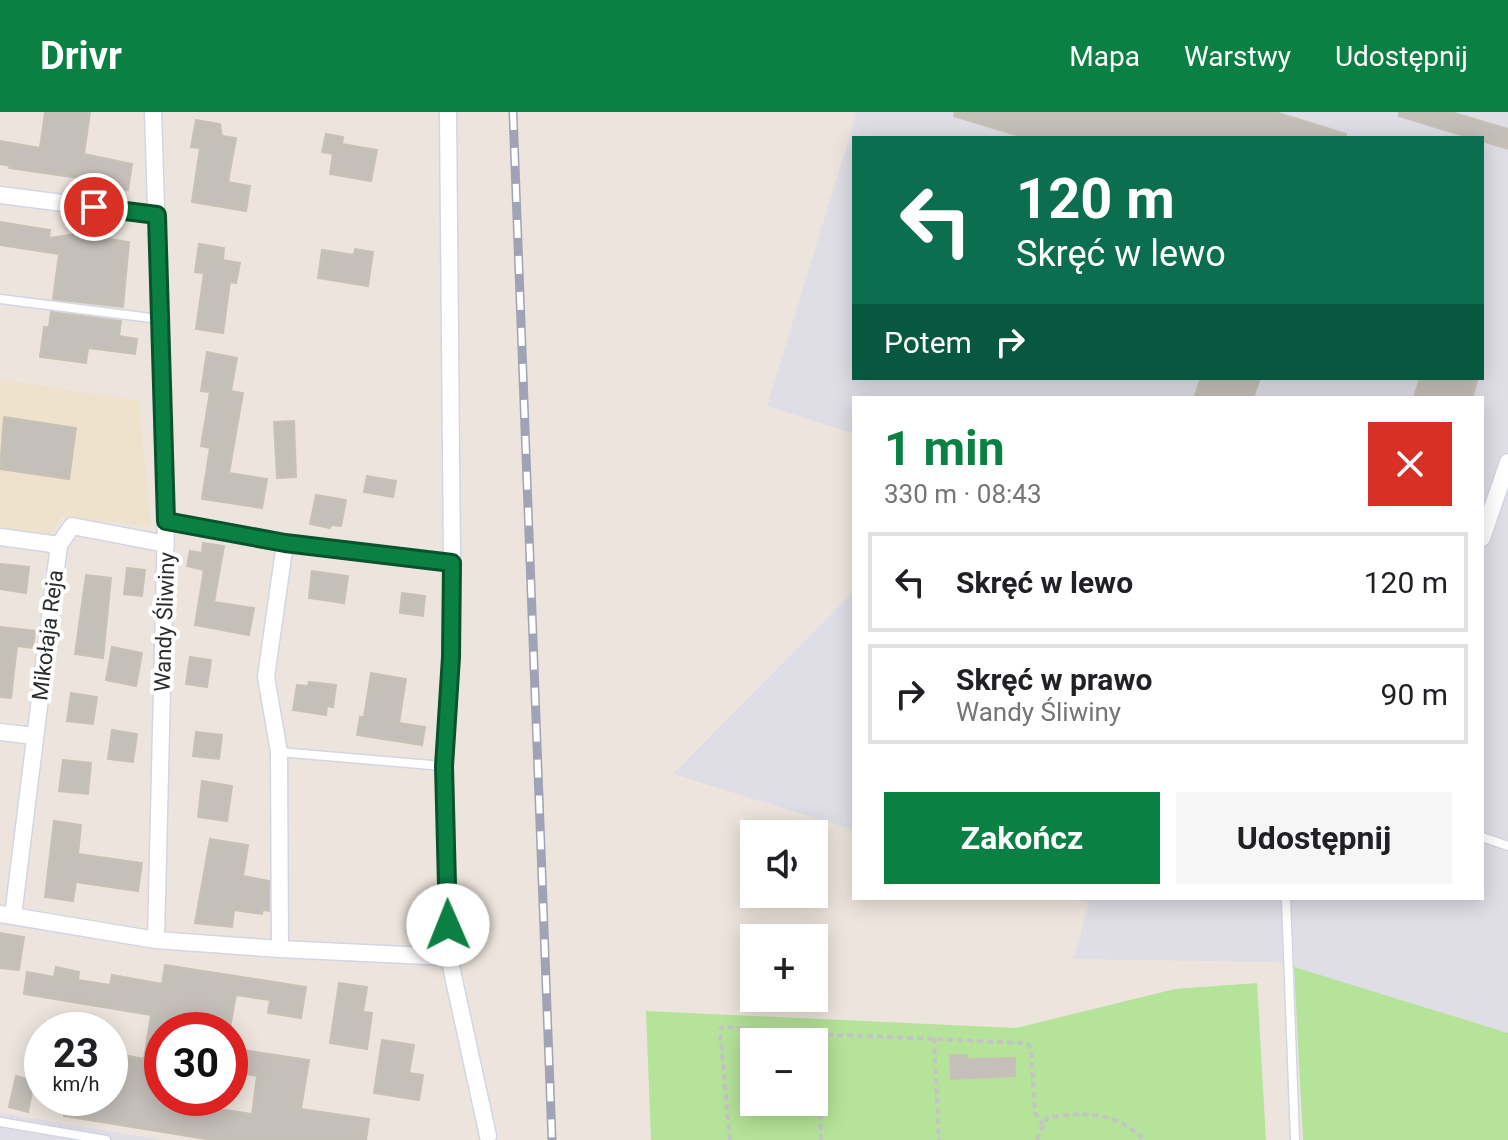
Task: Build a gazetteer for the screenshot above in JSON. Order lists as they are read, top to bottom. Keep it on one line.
{"streets":{"street":["Wandy Śliwiny","Mikołaja Reja"]},"page":{"header":"Drivr","nav":["Mapa","Warstwy","Udostępnij"],"turn":["120 m","Skręć w lewo"],"then":"Potem","heading":["1 min","330 m · 08:43"],"list":[{"name":"Skręć w lewo","value":"120 m"},{"name":"Skręć w prawo","note":"Wandy Śliwiny","value":"90 m"}],"buttons":["Zakończ","Udostępnij"],"map_buttons":["+","−"],"speed":"23 km/h","limit":"30"}}
